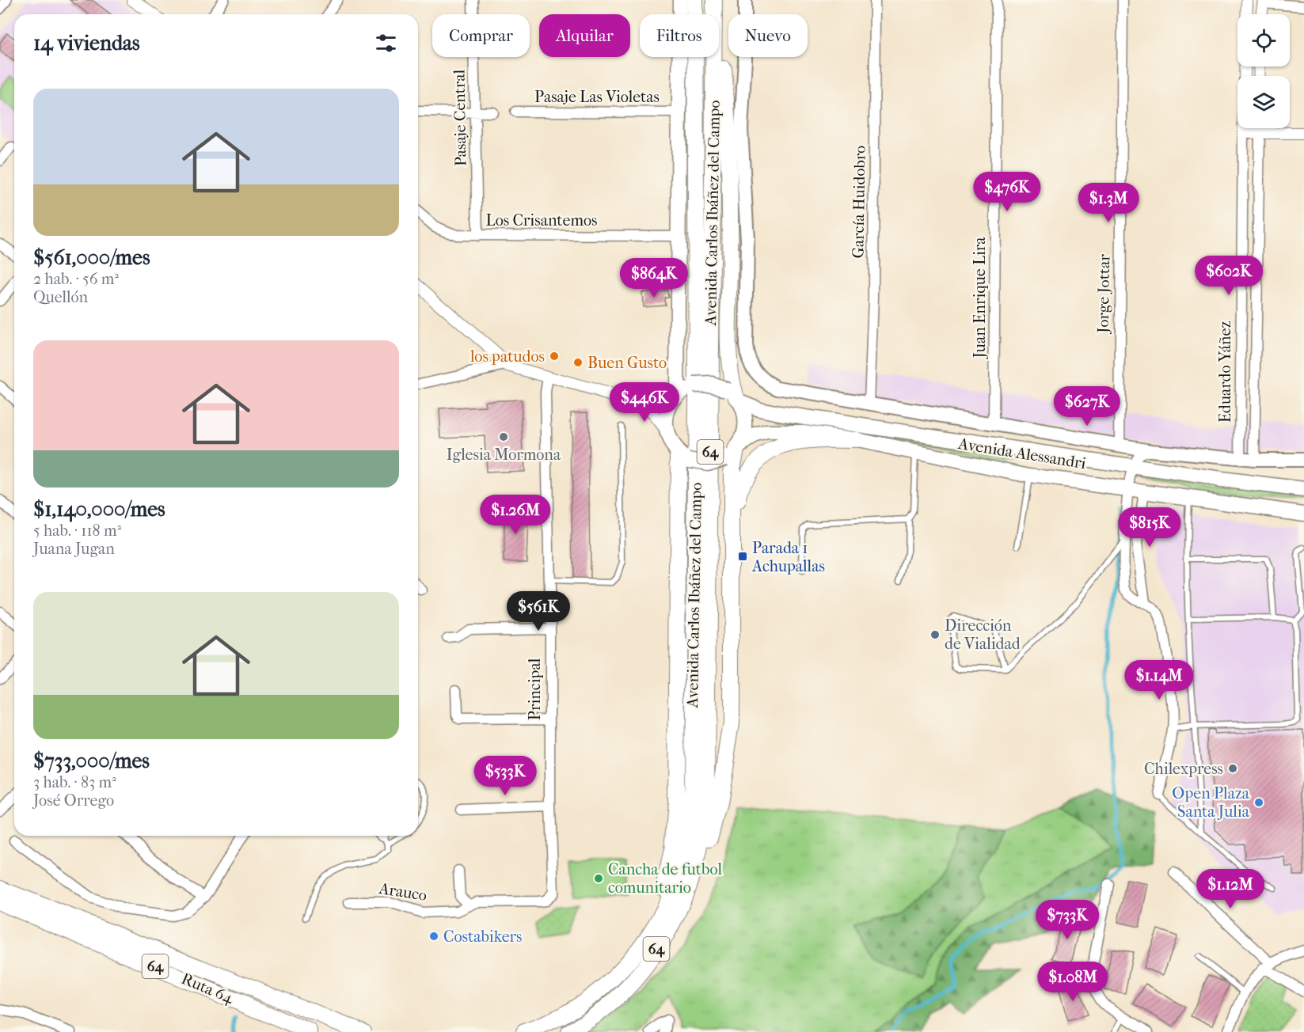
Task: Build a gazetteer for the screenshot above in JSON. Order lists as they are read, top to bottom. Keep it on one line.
{"streets":{"highway":["Avenida Carlos Ibáñez del Campo","64","Ruta 64"],"main road":["Avenida Alessandri"],"street":["Pasaje Las Violetas","Pasaje Central","García Huidobro","Los Crisantemos","Jorge Jottar","Juan Enrique Lira","Eduardo Yáñez","Principal","Arauco"]},"crossings":[["Pasaje Las Violetas","Avenida Carlos Ibáñez del Campo"],["Pasaje Central","Los Crisantemos"],["García Huidobro","Avenida Carlos Ibáñez del Campo"],["García Huidobro","Avenida Alessandri"],["Avenida Carlos Ibáñez del Campo","Los Crisantemos"],["Avenida Carlos Ibáñez del Campo","Avenida Alessandri"],["Jorge Jottar","Avenida Alessandri"],["Juan Enrique Lira","Avenida Alessandri"],["Eduardo Yáñez","Avenida Alessandri"],["Principal","Arauco"]],"places":{"other":["los patudos","Buen Gusto","Iglesia Mormona","Dirección de Vialidad","Chilexpress","Open Plaza Santa Julia","Cancha de futbol comunitario","Costabikers"],"transit":["Parada 1 Achupallas"]},"page":{"chip":["Comprar","Alquilar","Filtros","Nuevo"],"heading":"14 viviendas","list":[{"name":"$561,000/mes","note":"2 hab. · 56 m² · Quellón"},{"name":"$1,140,000/mes","note":"5 hab. · 118 m² · Juana Jugan"},{"name":"$733,000/mes","note":"3 hab. · 83 m² · José Orrego"}],"price":["$476K","$1.3M","$602K","$864K","$446K","$627K","$1.26M","$815K","$561K","$1.14M","$533K","$1.12M","$733K","$1.08M"]}}
